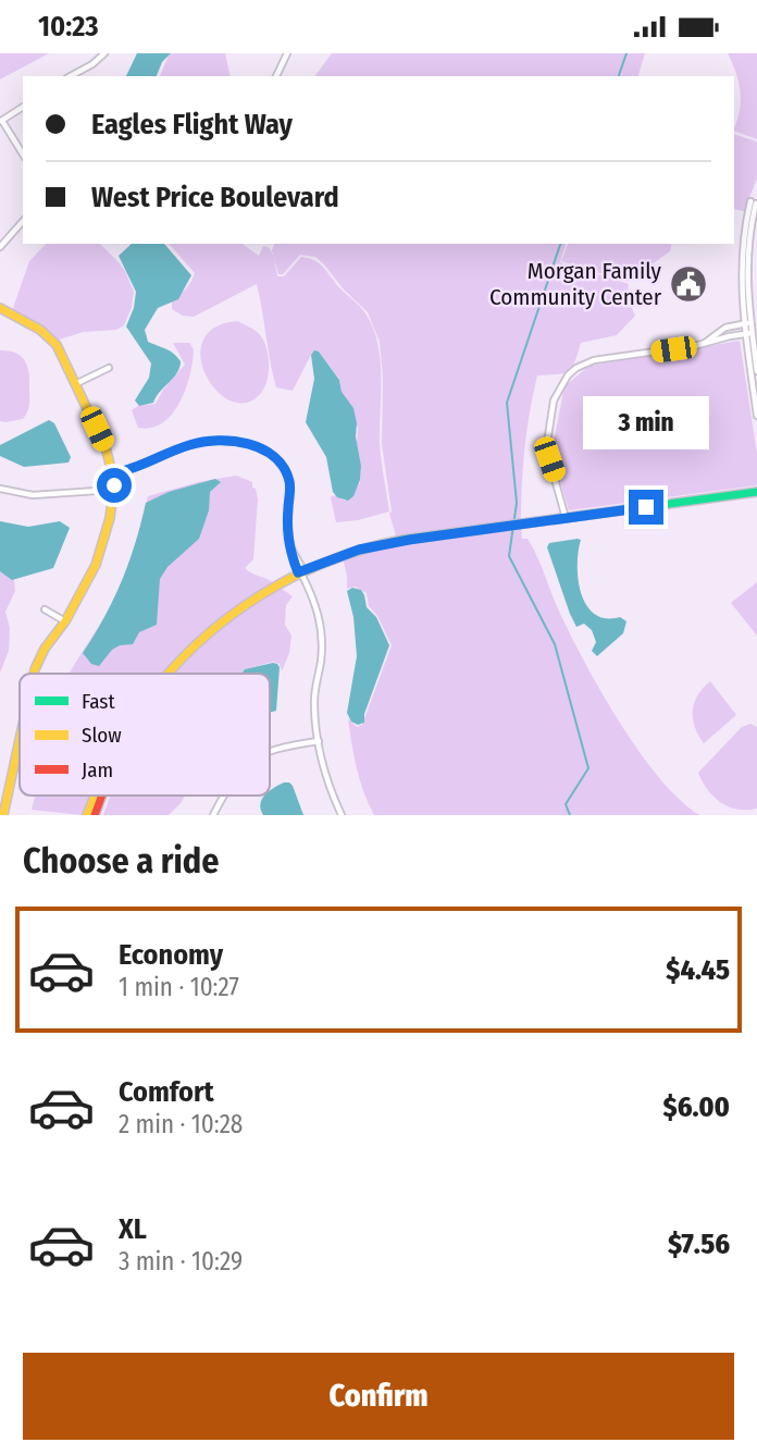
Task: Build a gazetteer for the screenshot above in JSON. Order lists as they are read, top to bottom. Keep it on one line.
{"places":{"public building":["Morgan Family Community Center"]},"legend":["Fast","Slow","Jam"],"page":{"status":"10:23","banner":["Eagles Flight Way","West Price Boulevard"],"bubble":"3 min","heading":"Choose a ride","list":[{"name":"Economy","note":"1 min · 10:27","value":"$4.45"},{"name":"Comfort","note":"2 min · 10:28","value":"$6.00"},{"name":"XL","note":"3 min · 10:29","value":"$7.56"}],"buttons":"Confirm"}}
